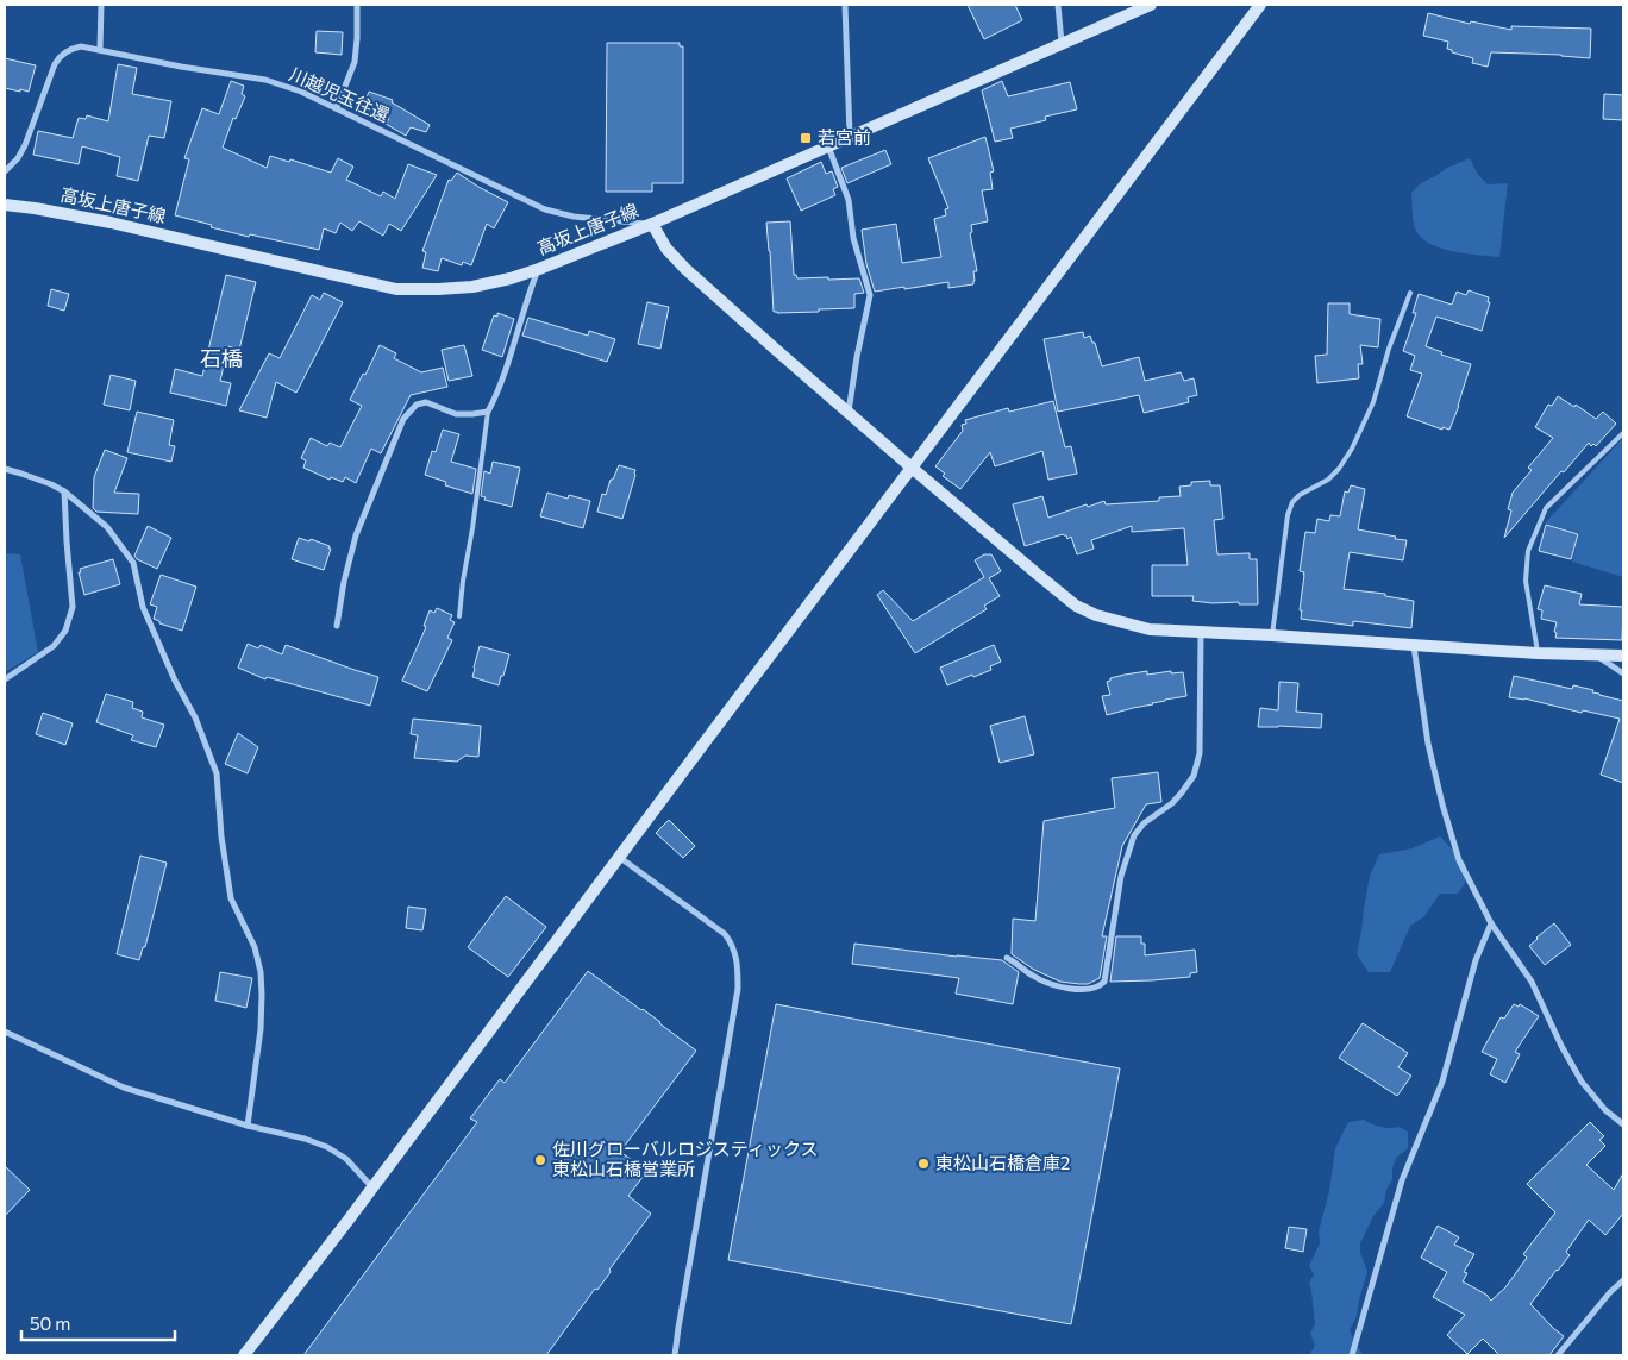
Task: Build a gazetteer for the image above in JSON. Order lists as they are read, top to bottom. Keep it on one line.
{"streets":{"street":["川越児玉往還","高坂上唐子線"]},"crossings":[["川越児玉往還","高坂上唐子線"]],"districts":["石橋"],"places":{"transit":["若宮前"],"other":["佐川グローバルロジスティックス 東松山石橋営業所","東松山石橋倉庫2"]},"scale_bar":"50 m"}
